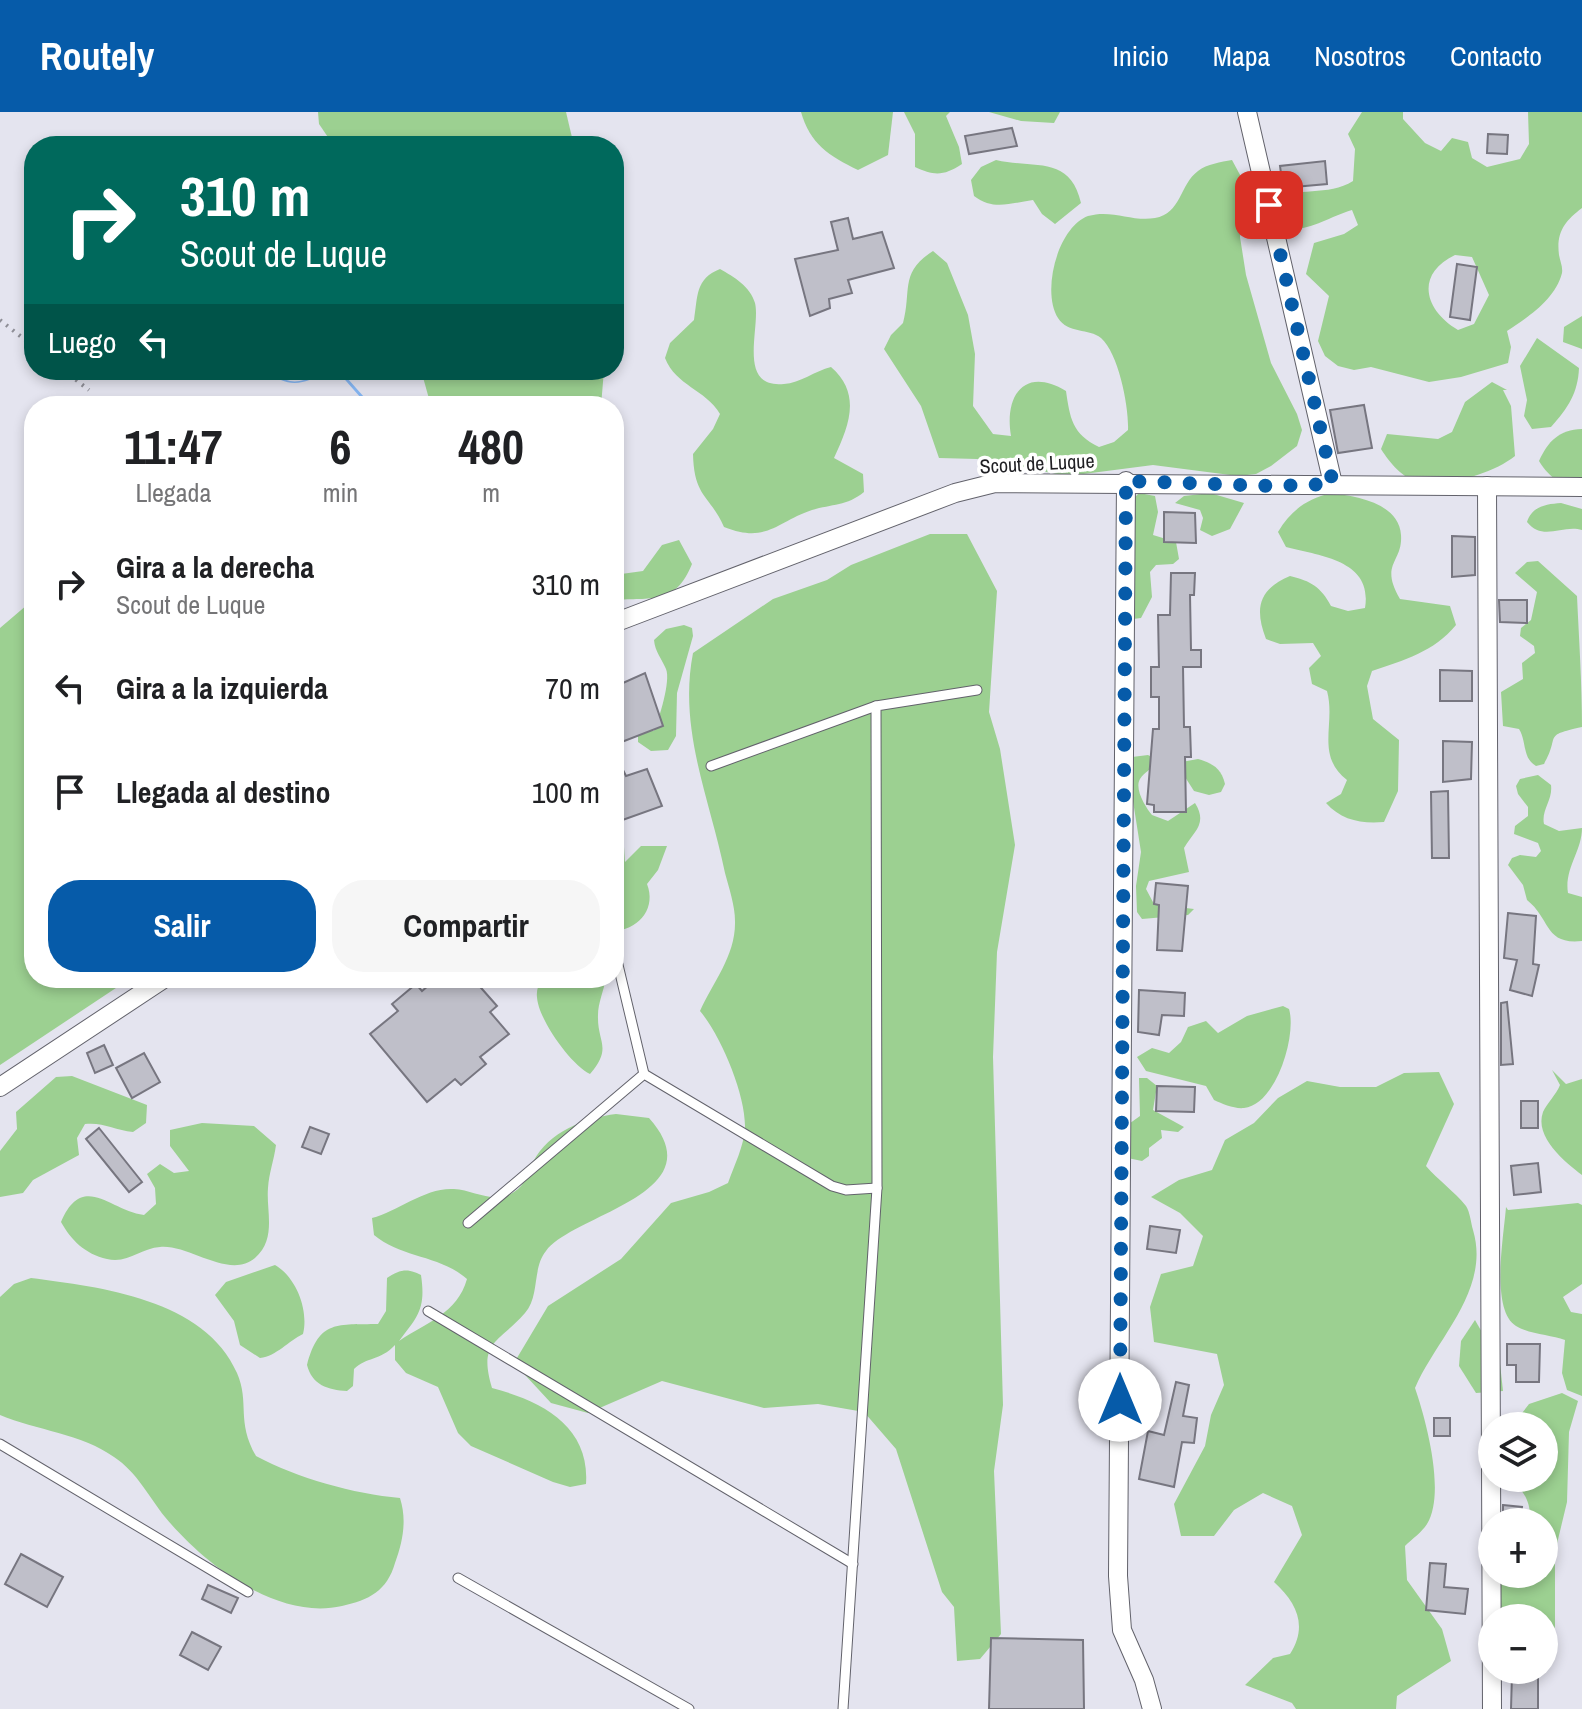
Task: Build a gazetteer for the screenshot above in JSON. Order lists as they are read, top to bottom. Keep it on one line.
{"streets":{"street":["Scout de Luque"]},"page":{"header":"Routely","nav":["Inicio","Mapa","Nosotros","Contacto"],"turn":["310 m","Scout de Luque"],"then":"Luego","eta":["11:47","Llegada","6","min","480","m"],"list":[{"name":"Gira a la derecha","note":"Scout de Luque","value":"310 m"},{"name":"Gira a la izquierda","value":"70 m"},{"name":"Llegada al destino","value":"100 m"}],"buttons":["Salir","Compartir"],"map_buttons":["+","−"]}}
